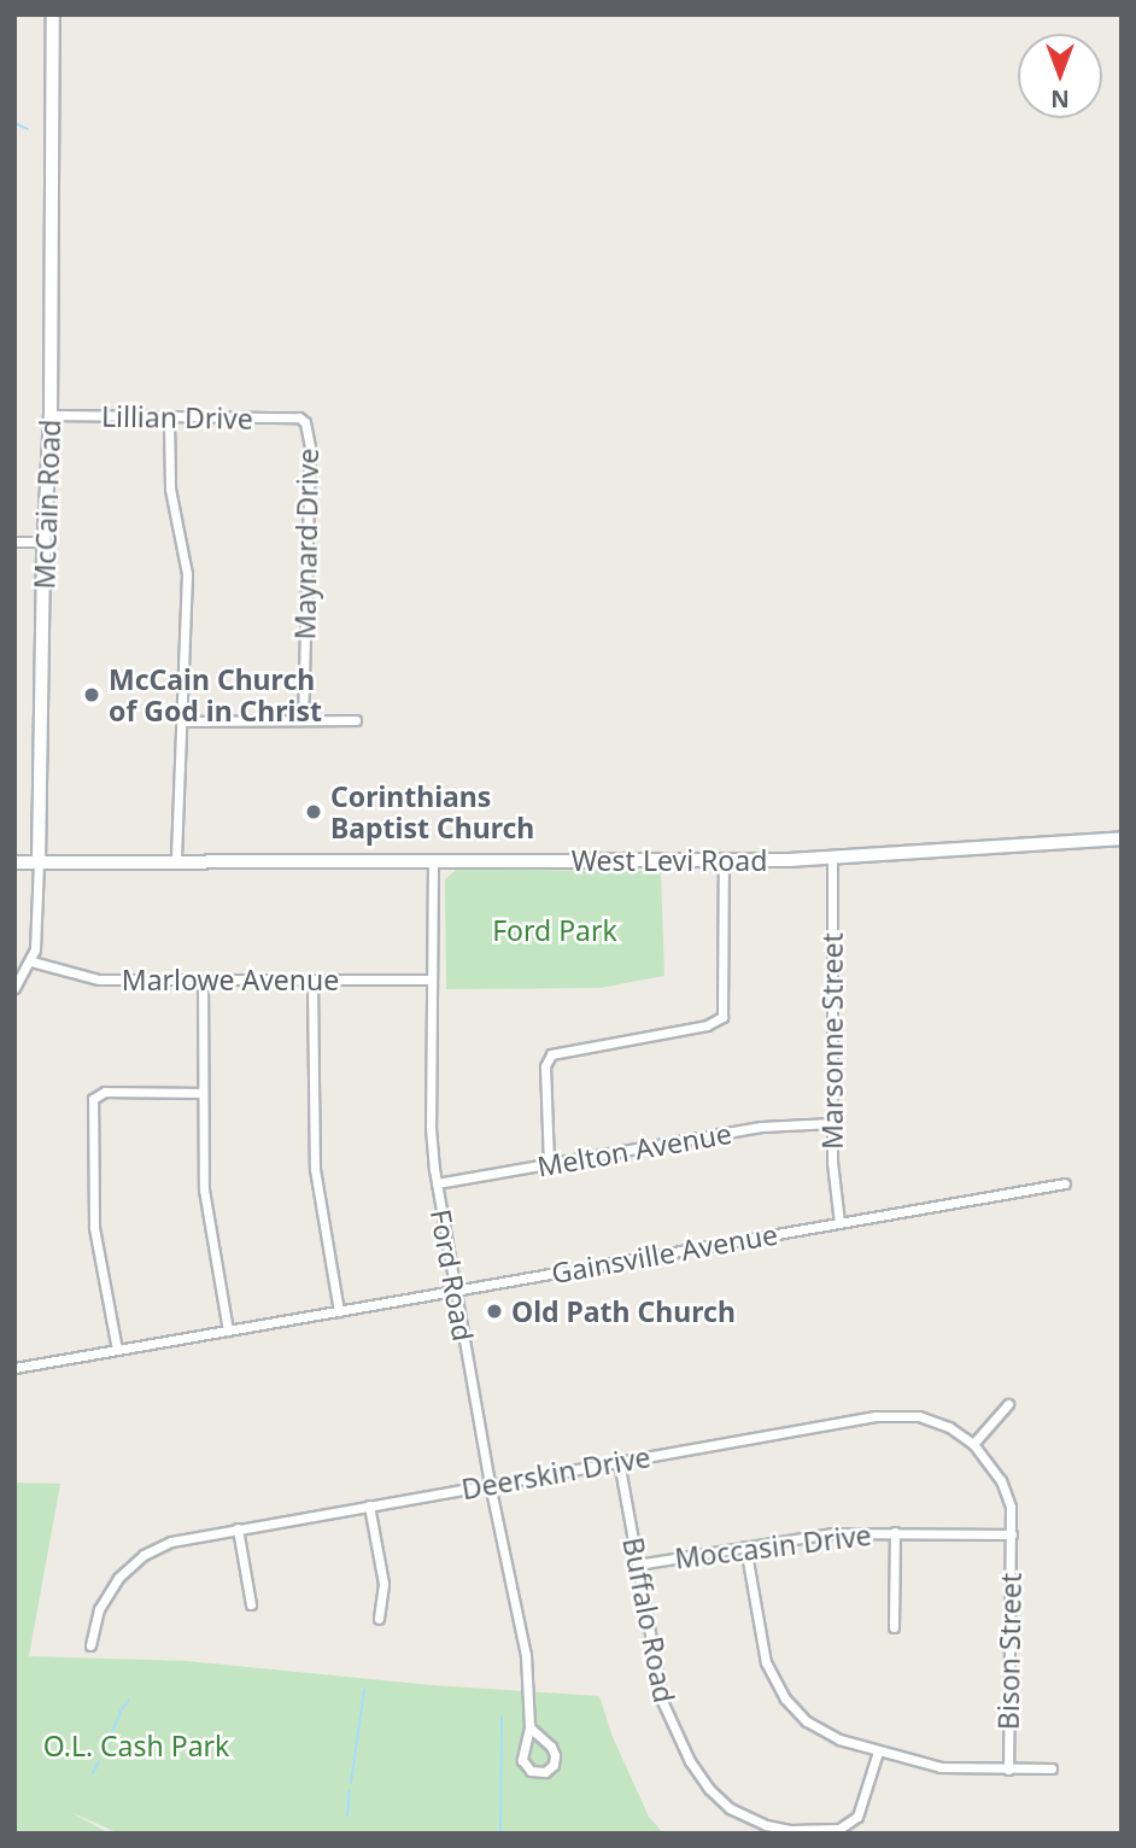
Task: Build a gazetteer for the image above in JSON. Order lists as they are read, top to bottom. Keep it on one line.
{"streets":{"street":["Lillian Drive","McCain Road","Maynard Drive","West Levi Road","Marlowe Avenue","Marsonne Street","Melton Avenue","Gainsville Avenue","Ford Road","Deerskin Drive","Moccasin Drive","Buffalo Road","Bison Street"]},"crossings":[["Lillian Drive","McCain Road"],["Lillian Drive","Maynard Drive"],["McCain Road","West Levi Road"],["McCain Road","Marlowe Avenue"],["West Levi Road","Marsonne Street"],["West Levi Road","Ford Road"],["Marlowe Avenue","Ford Road"],["Marsonne Street","Melton Avenue"],["Marsonne Street","Gainsville Avenue"],["Melton Avenue","Ford Road"],["Gainsville Avenue","Ford Road"],["Ford Road","Deerskin Drive"],["Deerskin Drive","Moccasin Drive"],["Deerskin Drive","Buffalo Road"],["Deerskin Drive","Bison Street"],["Moccasin Drive","Buffalo Road"],["Moccasin Drive","Bison Street"]],"parks":["Ford Park","O.L. Cash Park"],"places":["McCain Church of God in Christ","Corinthians Baptist Church","Old Path Church"],"north":"bottom"}
